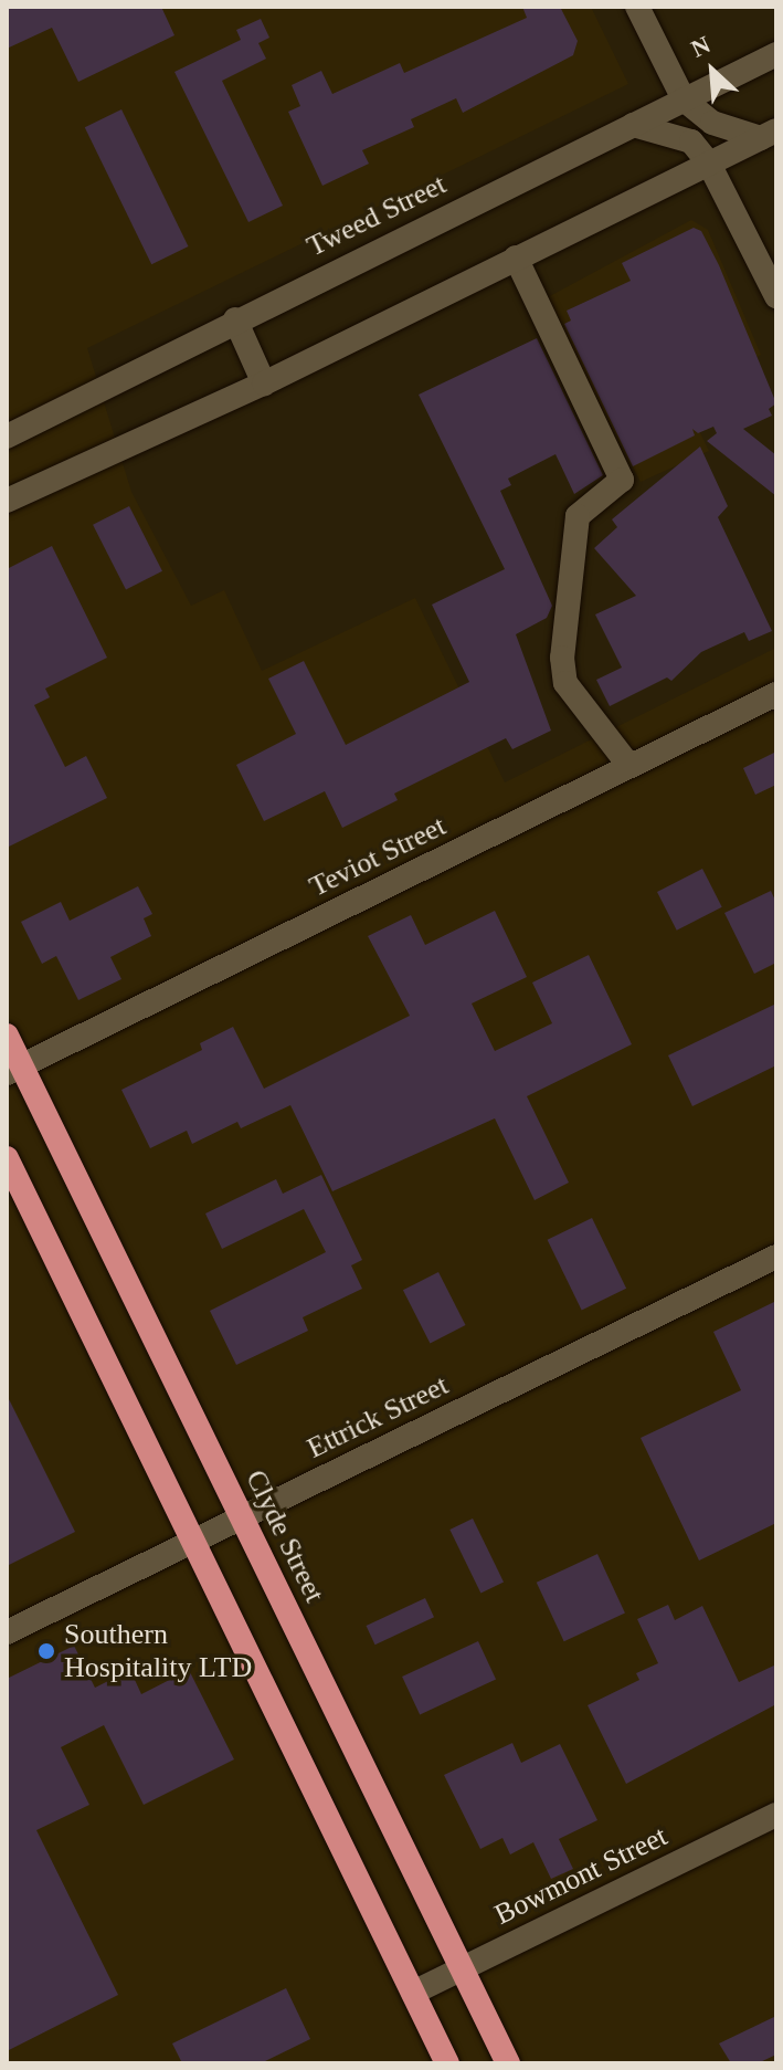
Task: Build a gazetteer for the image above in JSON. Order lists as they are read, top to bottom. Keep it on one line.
{"streets":{"highway":["Clyde Street"],"street":["Tweed Street","Teviot Street","Ettrick Street","Bowmont Street"]},"crossings":[["Teviot Street","Clyde Street"],["Ettrick Street","Clyde Street"],["Clyde Street","Bowmont Street"]],"places":["Southern Hospitality LTD"],"north":"top left"}
